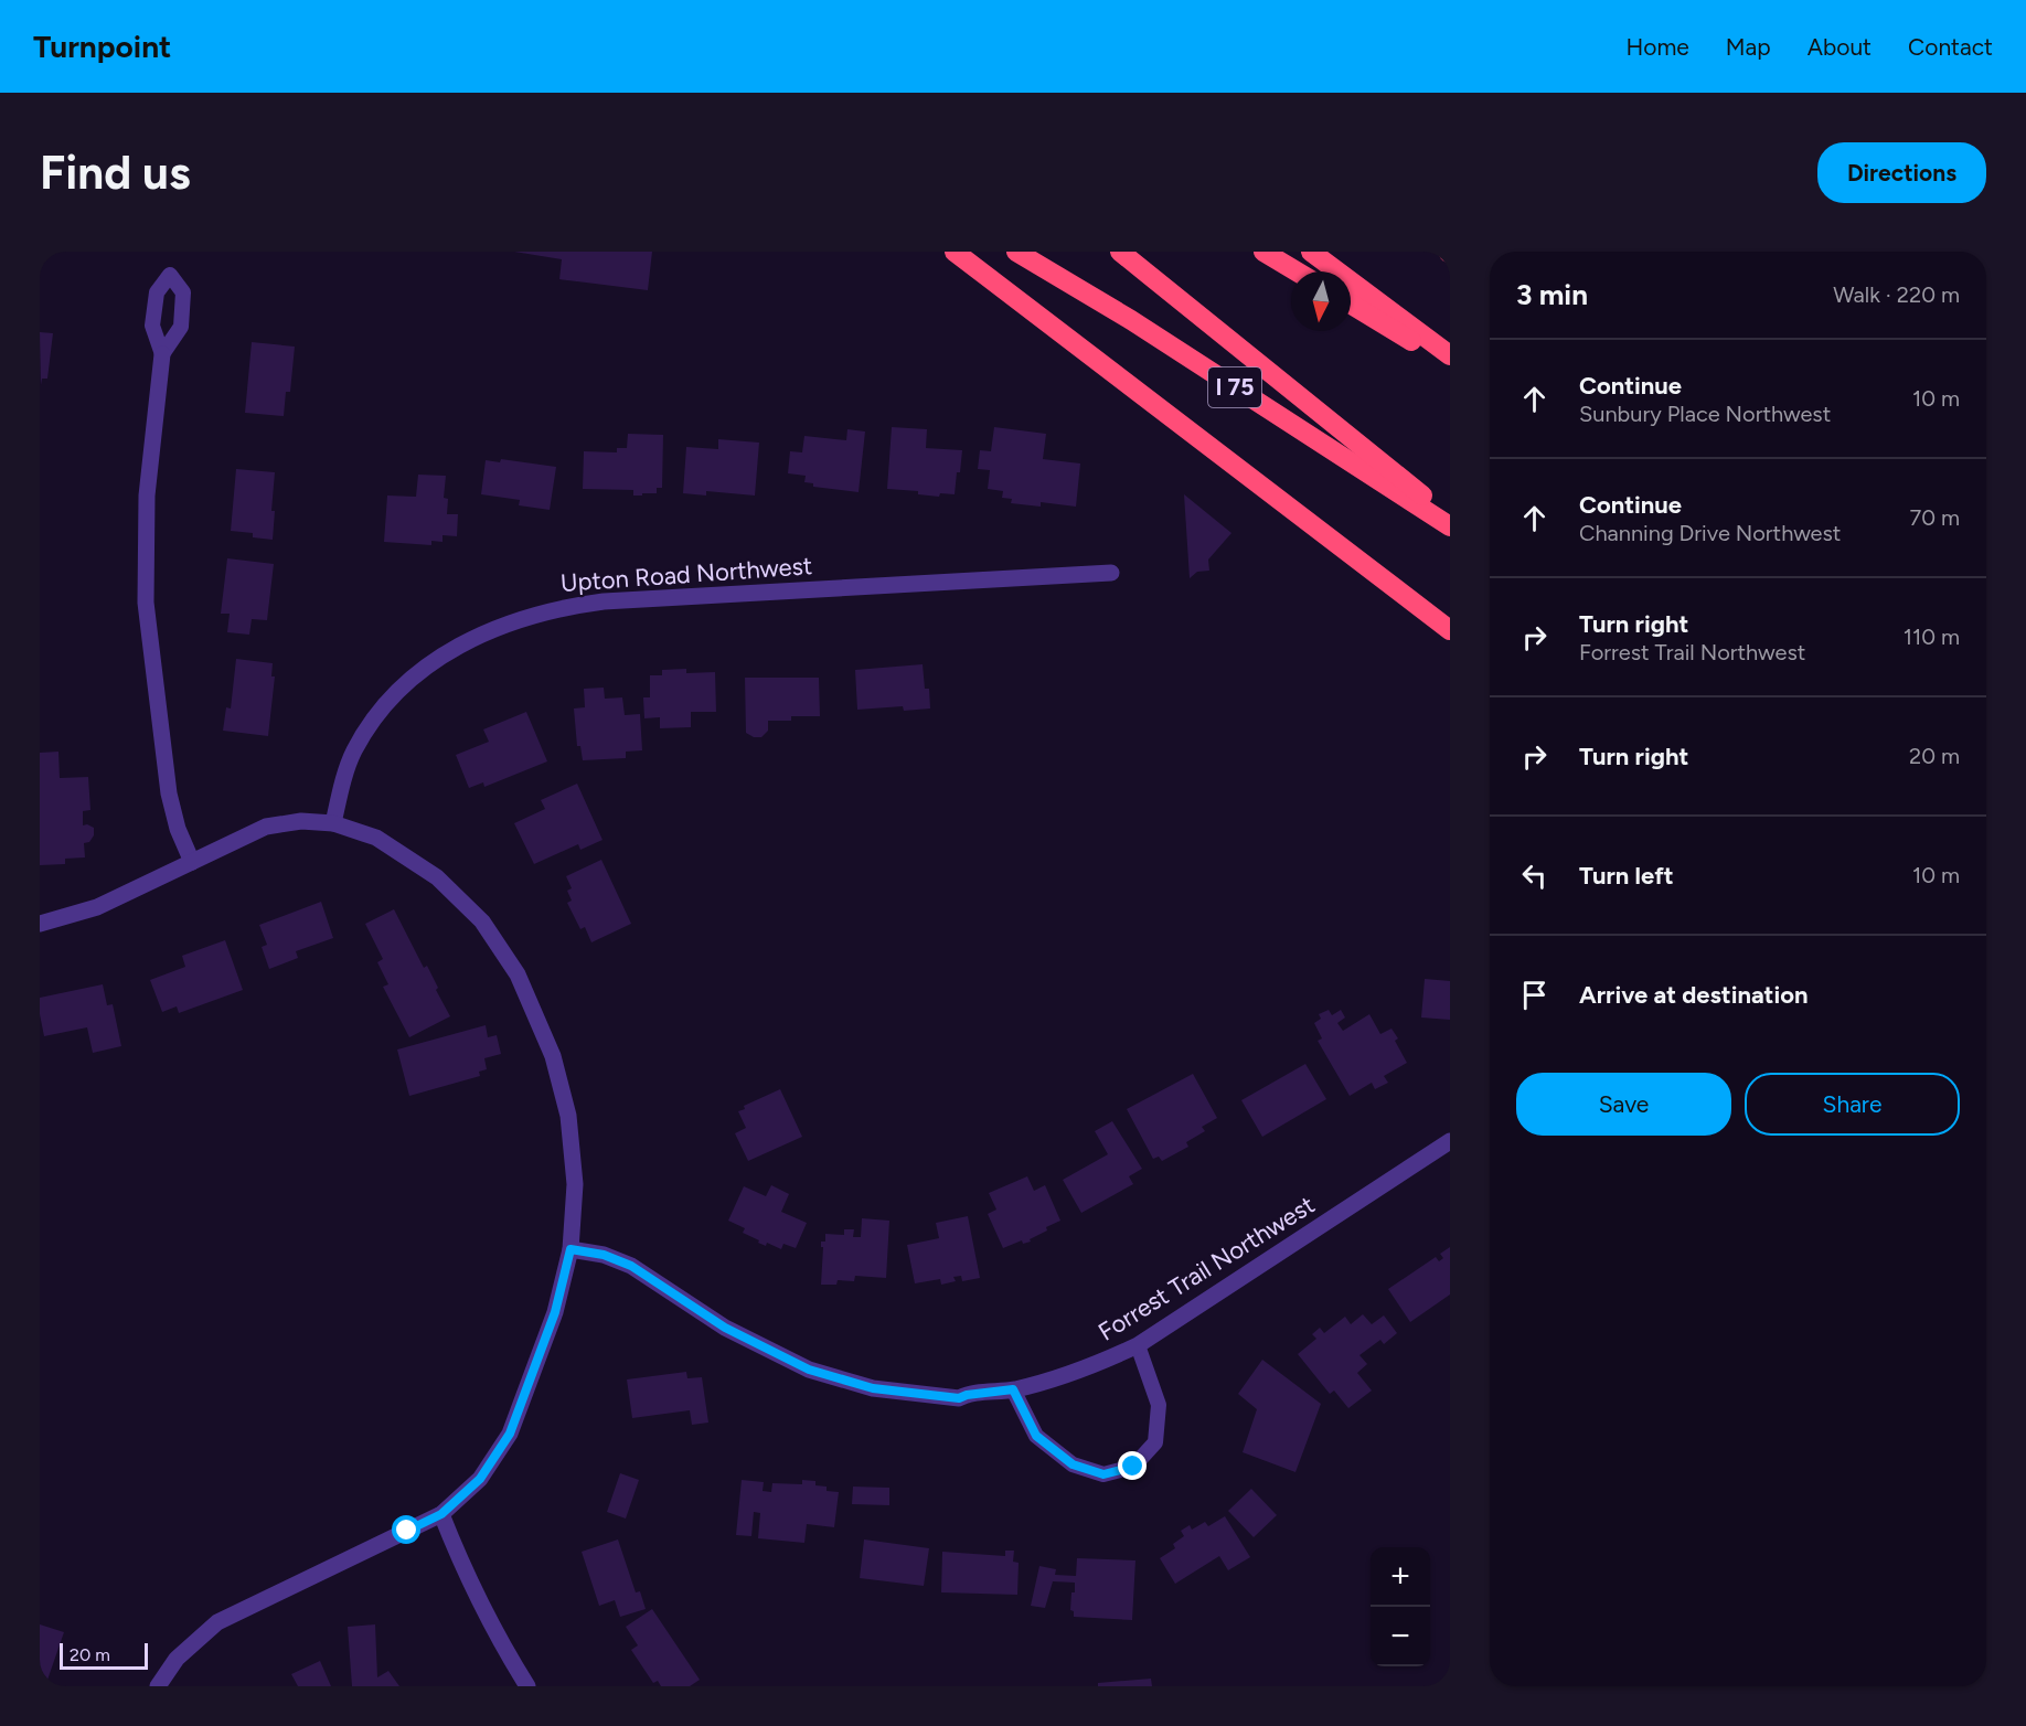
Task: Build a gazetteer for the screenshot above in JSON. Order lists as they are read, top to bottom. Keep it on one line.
{"streets":{"highway":["I 75"],"street":["Upton Road Northwest","Forrest Trail Northwest"]},"scale_bar":"20 m","north":"bottom","page":{"header":"Turnpoint","nav":["Home","Map","About","Contact"],"buttons":["Directions",["Save","Share"]],"title":"Find us","heading":["3 min","Walk · 220 m"],"list":[["Continue","Sunbury Place Northwest","10 m"],["Continue","Channing Drive Northwest","70 m"],["Turn right","Forrest Trail Northwest","110 m"],["Turn right","20 m"],["Turn left","10 m"],"Arrive at destination"],"map_buttons":["+","−"],"scale":"20 m"}}
